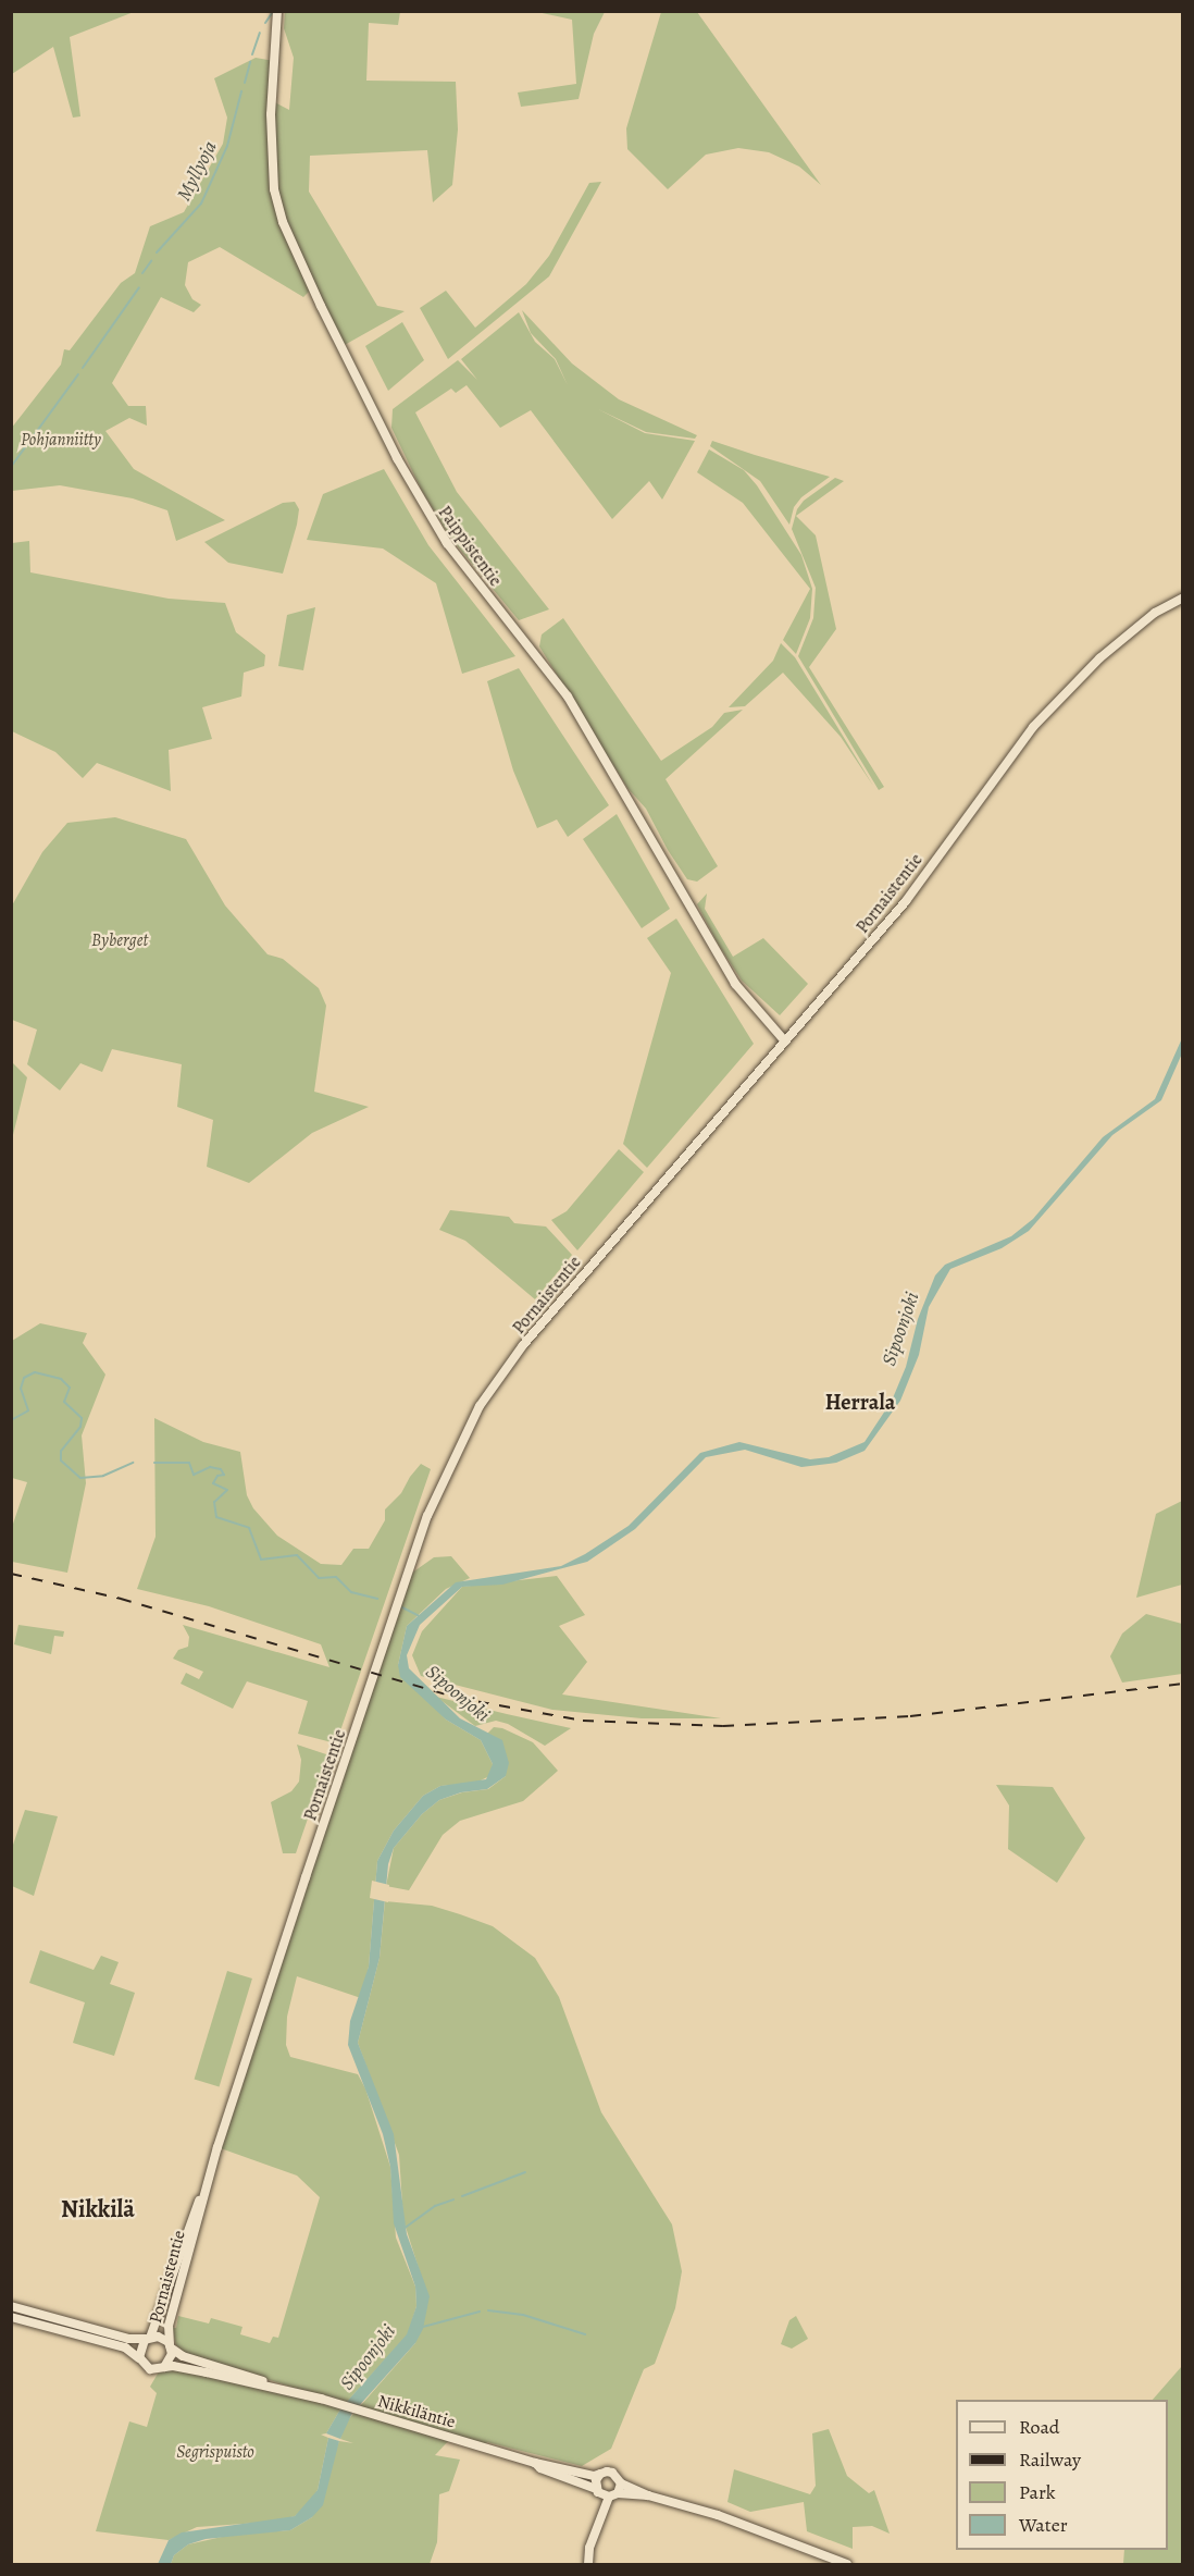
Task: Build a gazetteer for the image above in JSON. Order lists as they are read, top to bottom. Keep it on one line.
{"streets":{"street":["Paippistentie","Pornaistentie","Nikkiläntie"]},"crossings":[["Paippistentie","Pornaistentie"],["Pornaistentie","Nikkiläntie"]],"districts":["Herrala","Nikkilä"],"water":["Myllyoja","Sipoonjoki"],"parks":["Pohjanniitty","Byberget","Segrispuisto"],"legend":["Road","Railway","Park","Water"]}
